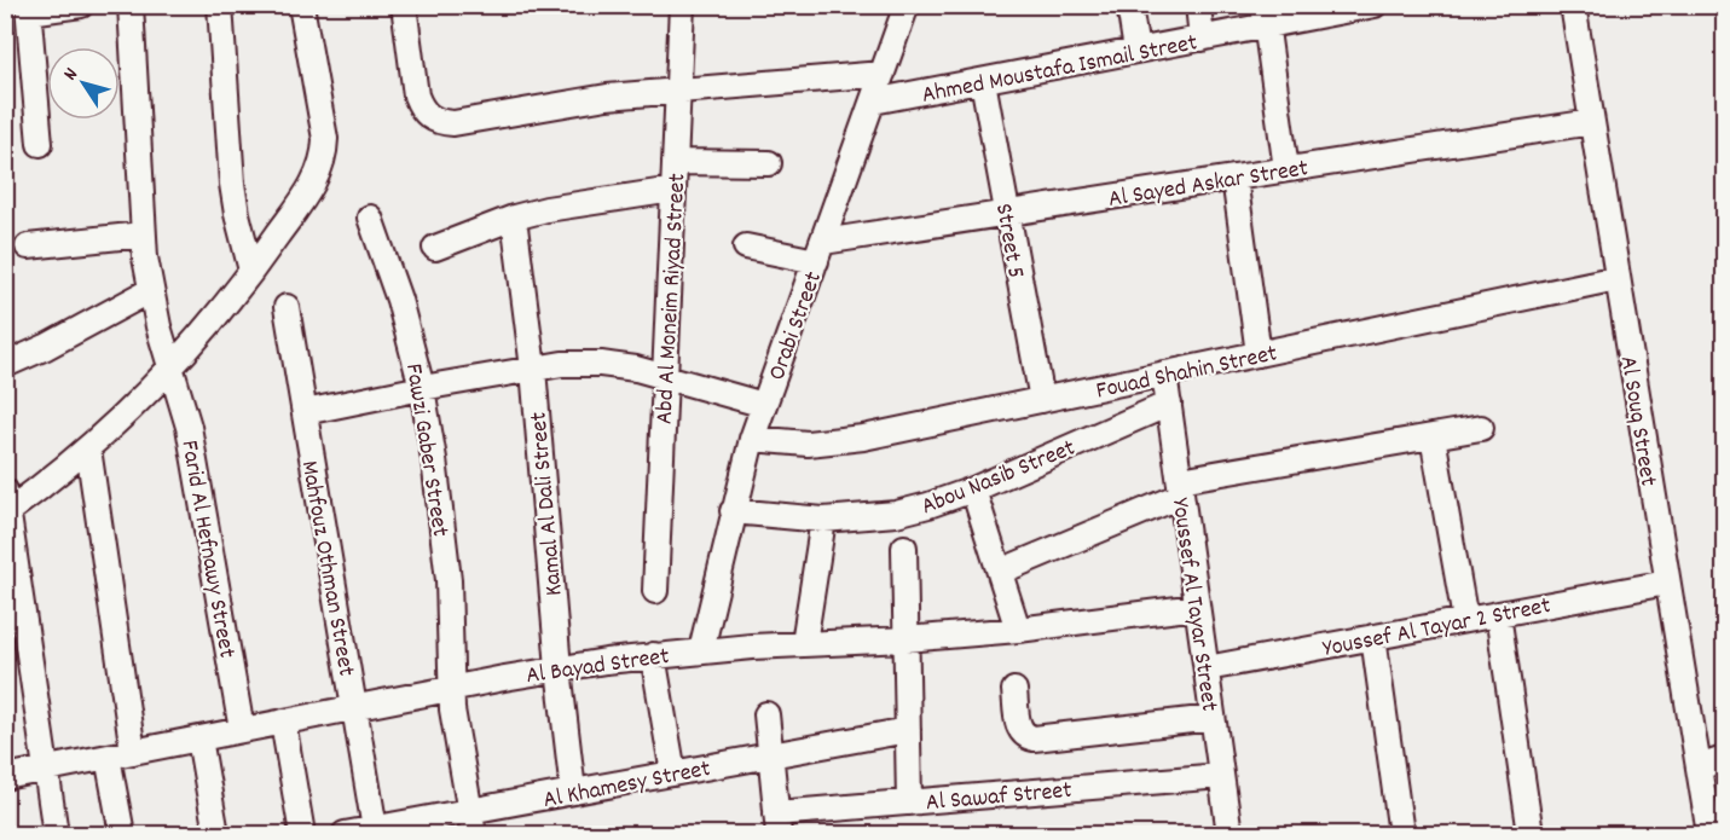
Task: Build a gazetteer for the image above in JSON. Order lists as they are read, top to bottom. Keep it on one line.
{"streets":{"street":["Ahmed Moustafa Ismail Street","Al Sayed Askar Street","Street 5","Abd Al Moneim Riyad Street","Orabi Street","Fouad Shahin Street","Al Souq Street","Fawzi Gaber Street","Abou Nasib Street","Kamal Al Dali Street","Farid Al Hefnawy Street","Mahfouz Othman Street","Youssef Al Tayar Street","Youssef Al Tayar 2 Street","Al Bayad Street","Al Khamesy Street","Al Sawaf Street"]},"crossings":[["Ahmed Moustafa Ismail Street","Street 5"],["Ahmed Moustafa Ismail Street","Orabi Street"],["Al Sayed Askar Street","Street 5"],["Al Sayed Askar Street","Orabi Street"],["Al Sayed Askar Street","Al Souq Street"],["Street 5","Fouad Shahin Street"],["Orabi Street","Fouad Shahin Street"],["Orabi Street","Abou Nasib Street"],["Orabi Street","Al Bayad Street"],["Fouad Shahin Street","Al Souq Street"],["Fouad Shahin Street","Youssef Al Tayar Street"],["Al Souq Street","Youssef Al Tayar 2 Street"],["Fawzi Gaber Street","Al Bayad Street"],["Fawzi Gaber Street","Al Khamesy Street"],["Abou Nasib Street","Youssef Al Tayar Street"],["Kamal Al Dali Street","Al Bayad Street"],["Kamal Al Dali Street","Al Khamesy Street"],["Farid Al Hefnawy Street","Al Bayad Street"],["Mahfouz Othman Street","Al Bayad Street"],["Mahfouz Othman Street","Al Khamesy Street"],["Youssef Al Tayar Street","Youssef Al Tayar 2 Street"],["Youssef Al Tayar Street","Al Bayad Street"],["Youssef Al Tayar Street","Al Sawaf Street"]],"north":"top left"}
